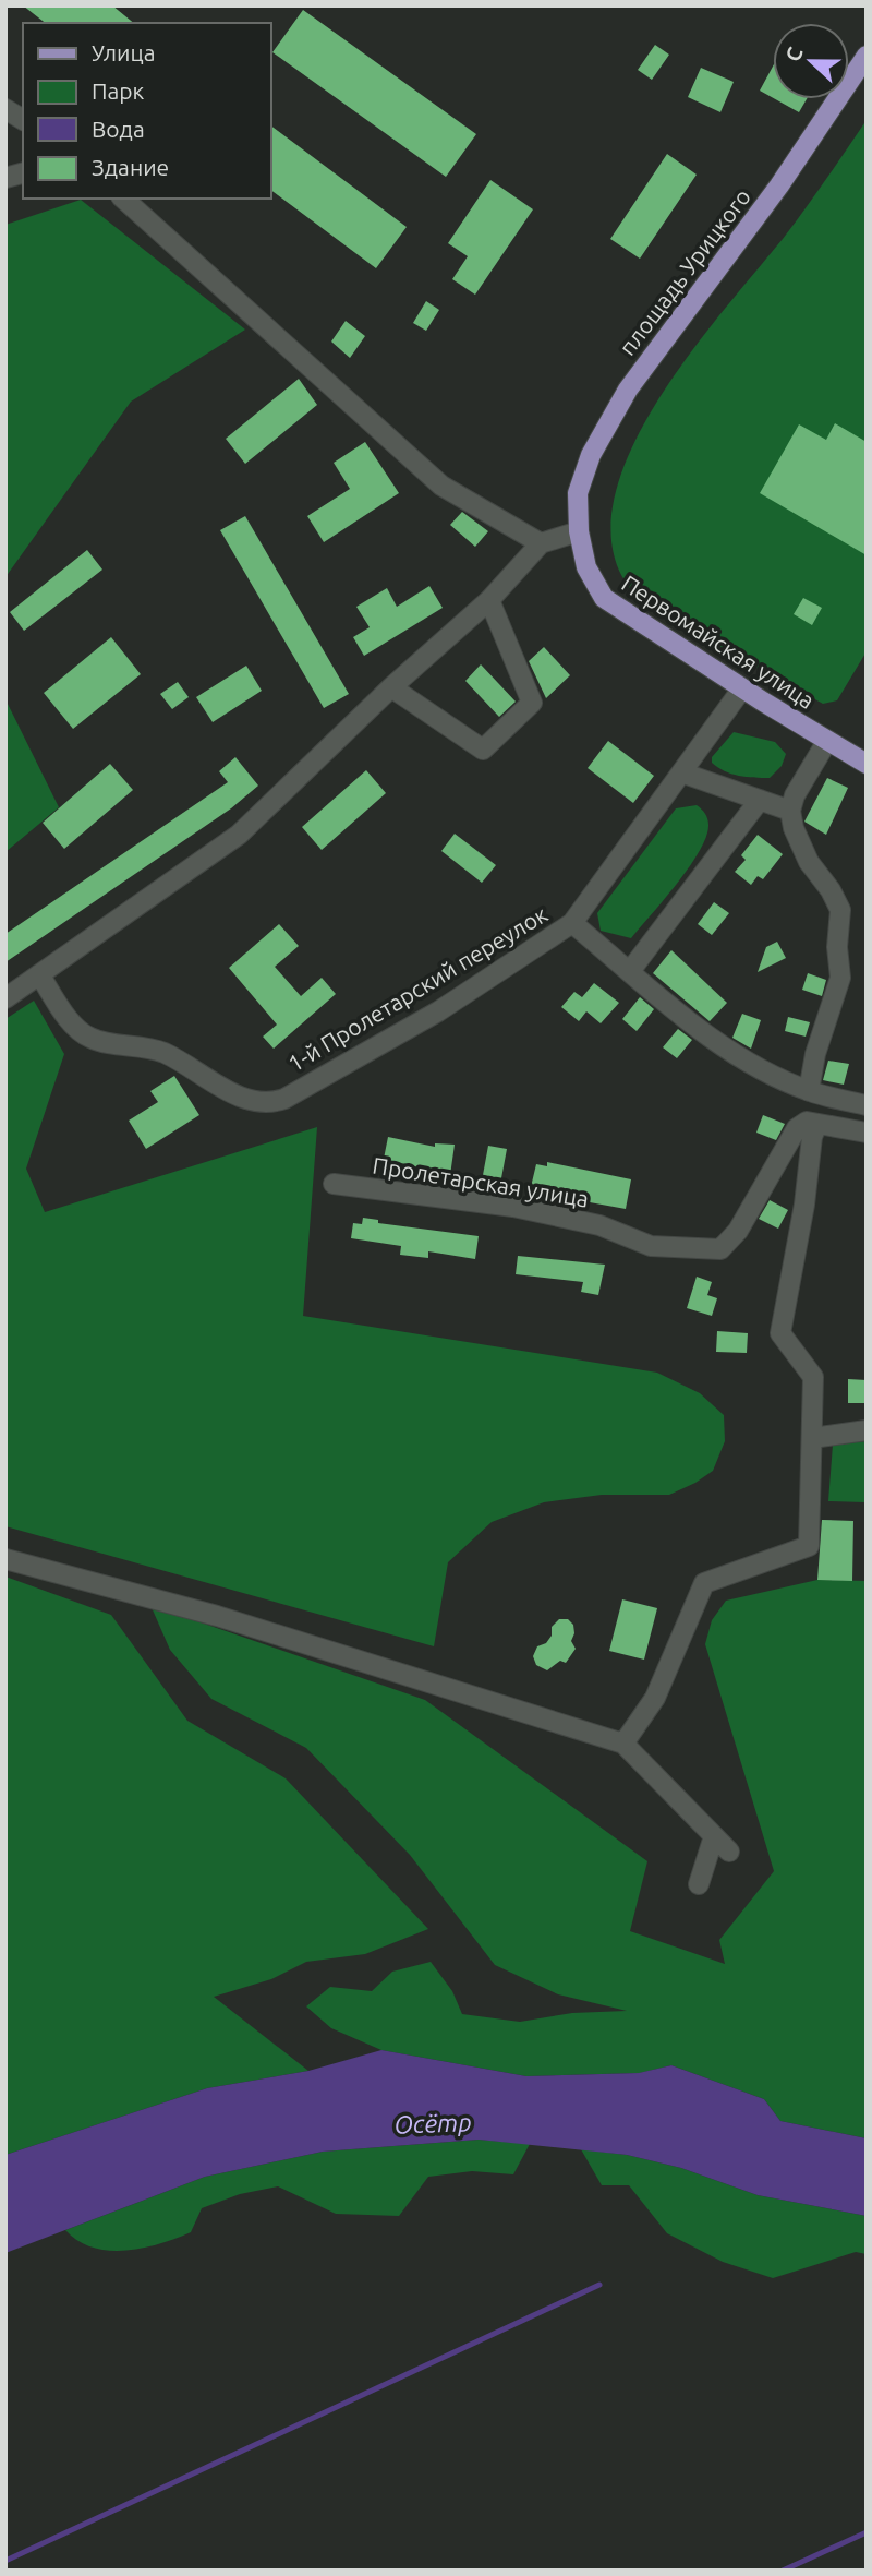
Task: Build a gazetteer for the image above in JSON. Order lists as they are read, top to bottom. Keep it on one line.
{"streets":{"main road":["площадь Урицкого","Первомайская улица"],"street":["1-й Пролетарский переулок","Пролетарская улица"]},"crossings":[["площадь Урицкого","Первомайская улица"],["Первомайская улица","1-й Пролетарский переулок"]],"water":["Осётр"],"legend":["Улица","Парк","Вода","Здание"],"north":"left"}
